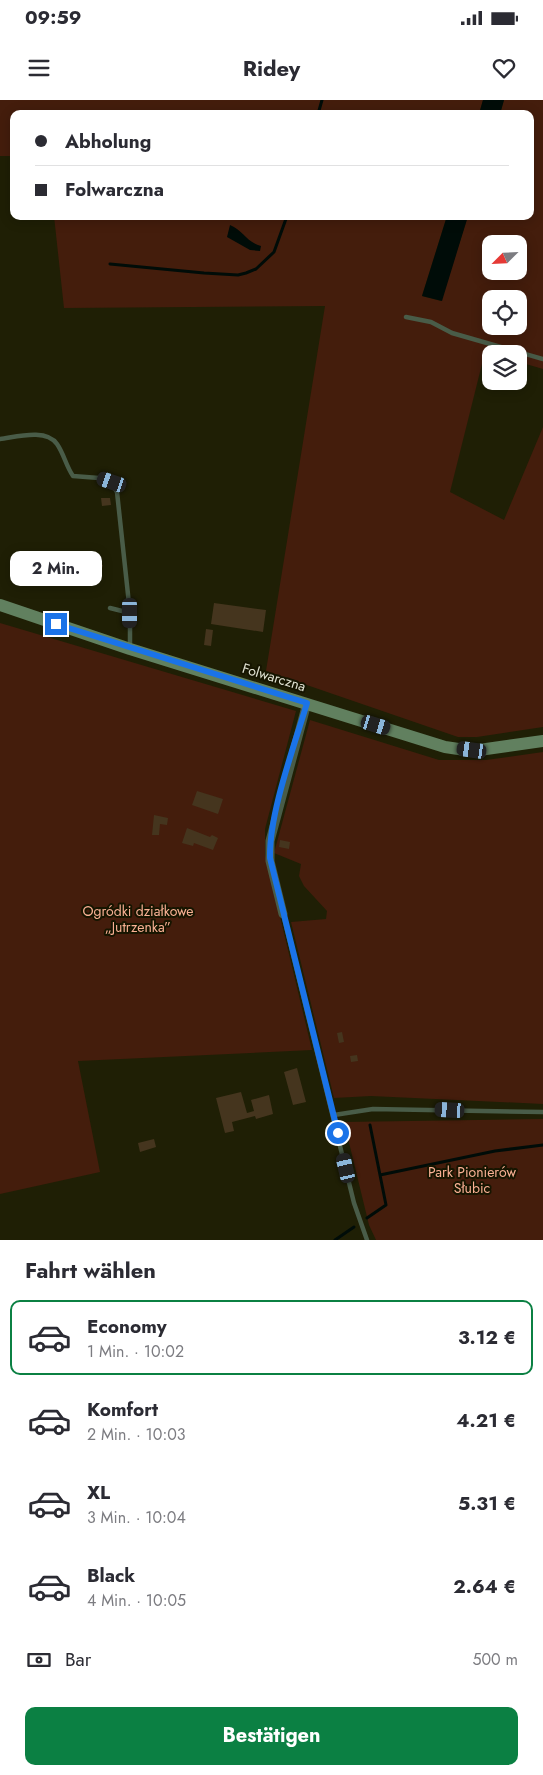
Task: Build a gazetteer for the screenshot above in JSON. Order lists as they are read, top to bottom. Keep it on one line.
{"streets":{"street":["Folwarczna"]},"parks":["Ogródki działkowe „Jutrzenka”","Park Pionierów Słubic"],"north":"bottom left","page":{"status":"09:59","header":"Ridey","banner":["Abholung","Folwarczna"],"bubble":"2 Min.","heading":"Fahrt wählen","list":[{"name":"Economy","note":"1 Min. · 10:02","value":"3.12 €"},{"name":"Komfort","note":"2 Min. · 10:03","value":"4.21 €"},{"name":"XL","note":"3 Min. · 10:04","value":"5.31 €"},{"name":"Black","note":"4 Min. · 10:05","value":"2.64 €"}],"pay":["Bar","500 m"],"buttons":"Bestätigen"}}
